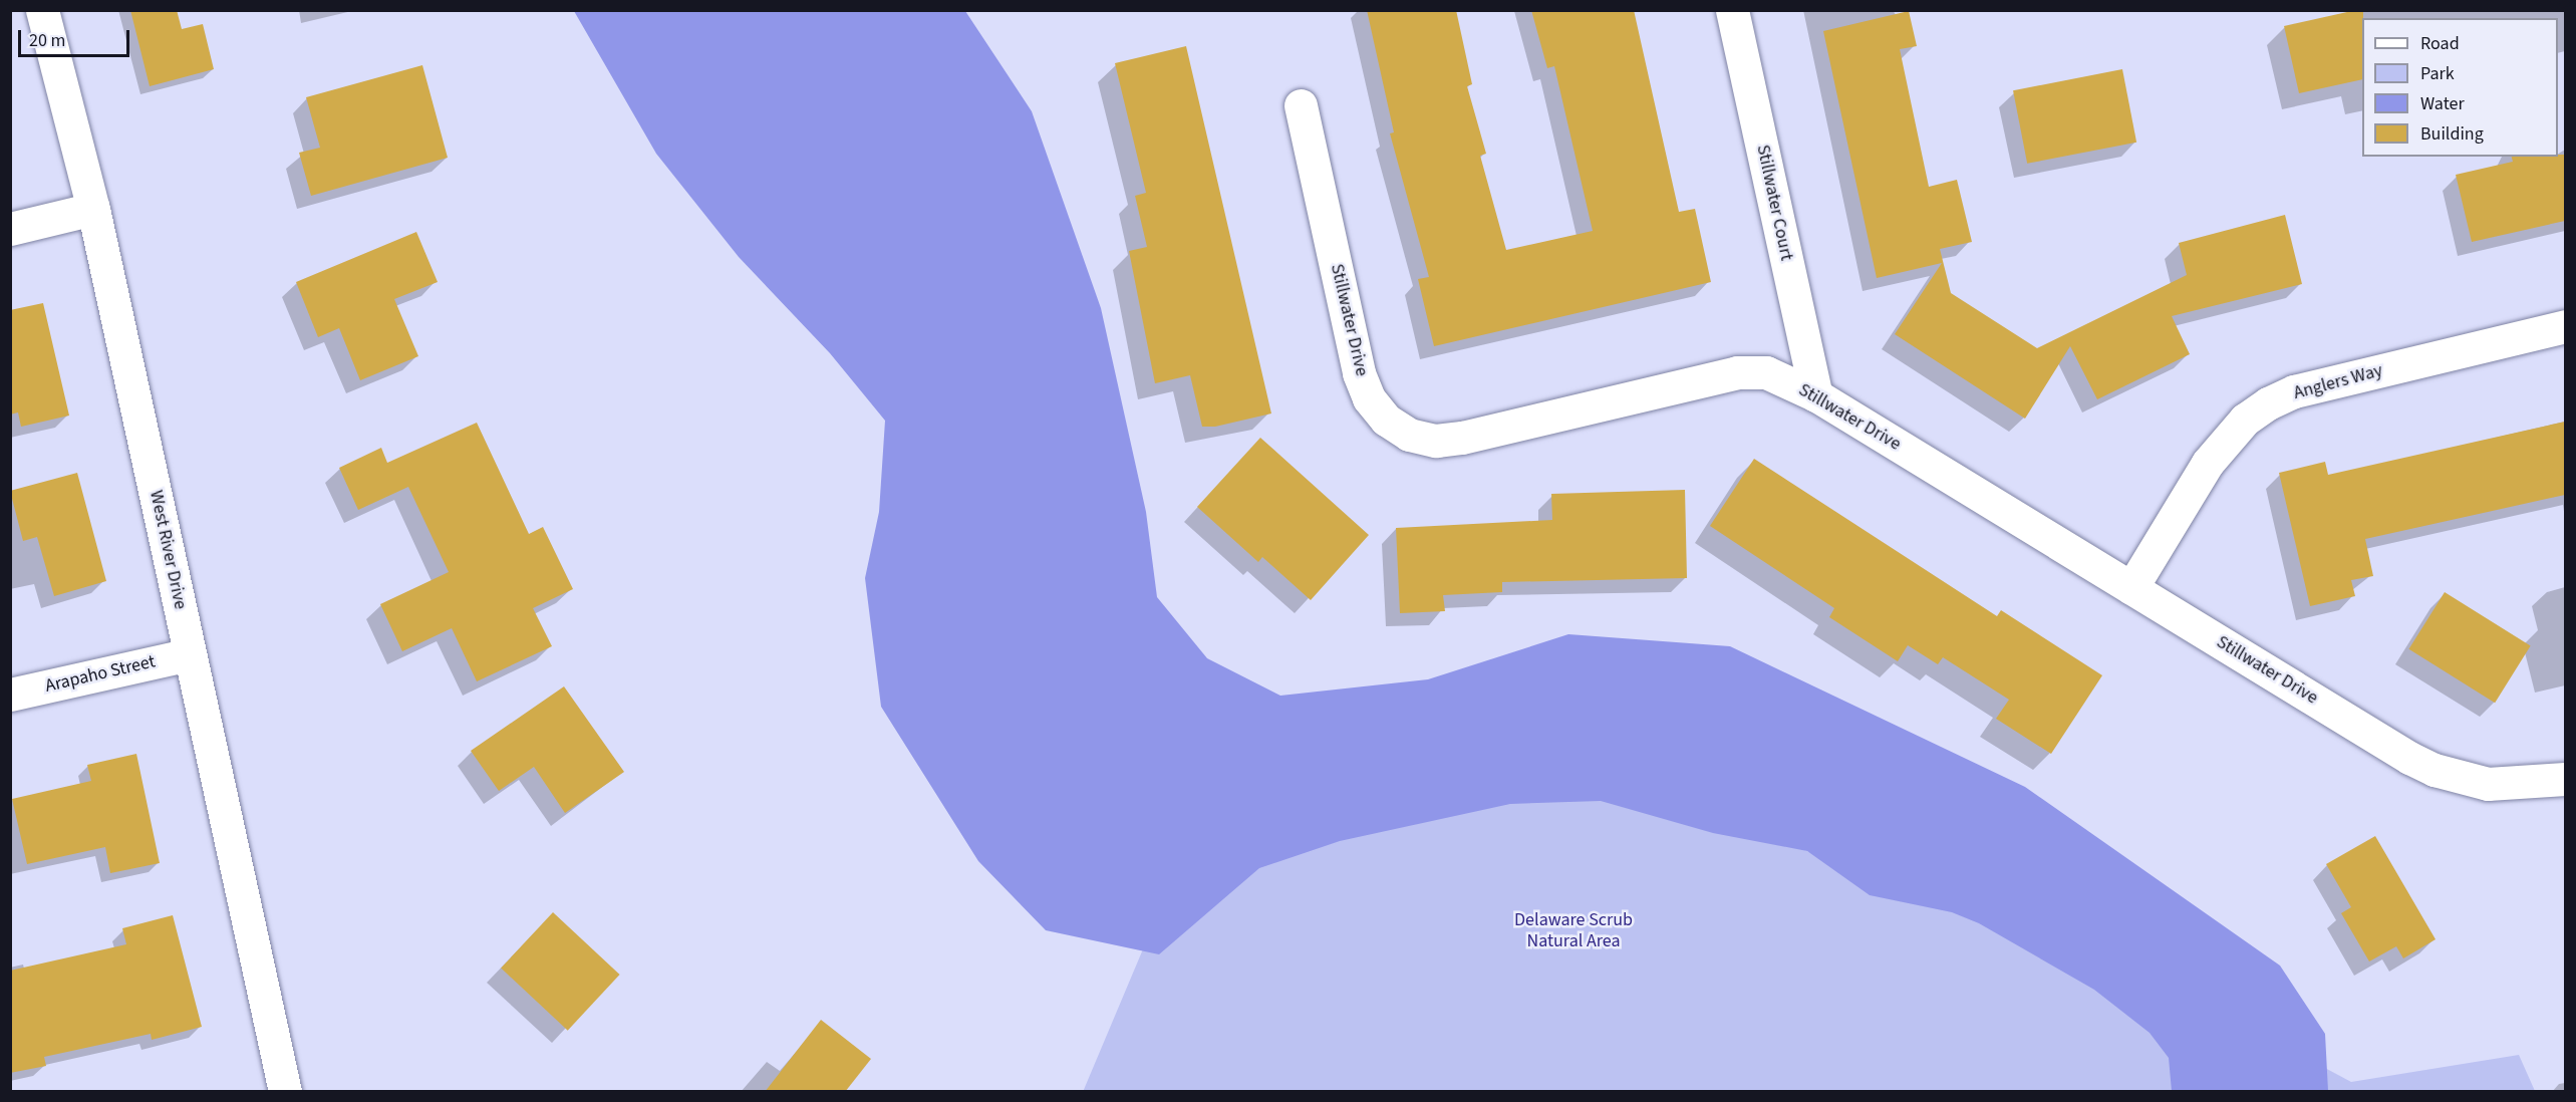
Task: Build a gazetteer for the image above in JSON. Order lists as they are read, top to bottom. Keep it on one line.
{"streets":{"street":["Stillwater Court","Stillwater Drive","Anglers Way","West River Drive","Arapaho Street"]},"crossings":[["Stillwater Court","Stillwater Drive"],["Stillwater Drive","Anglers Way"],["West River Drive","Arapaho Street"]],"parks":["Delaware Scrub Natural Area"],"legend":["Road","Park","Water","Building"],"scale_bar":"20 m"}
